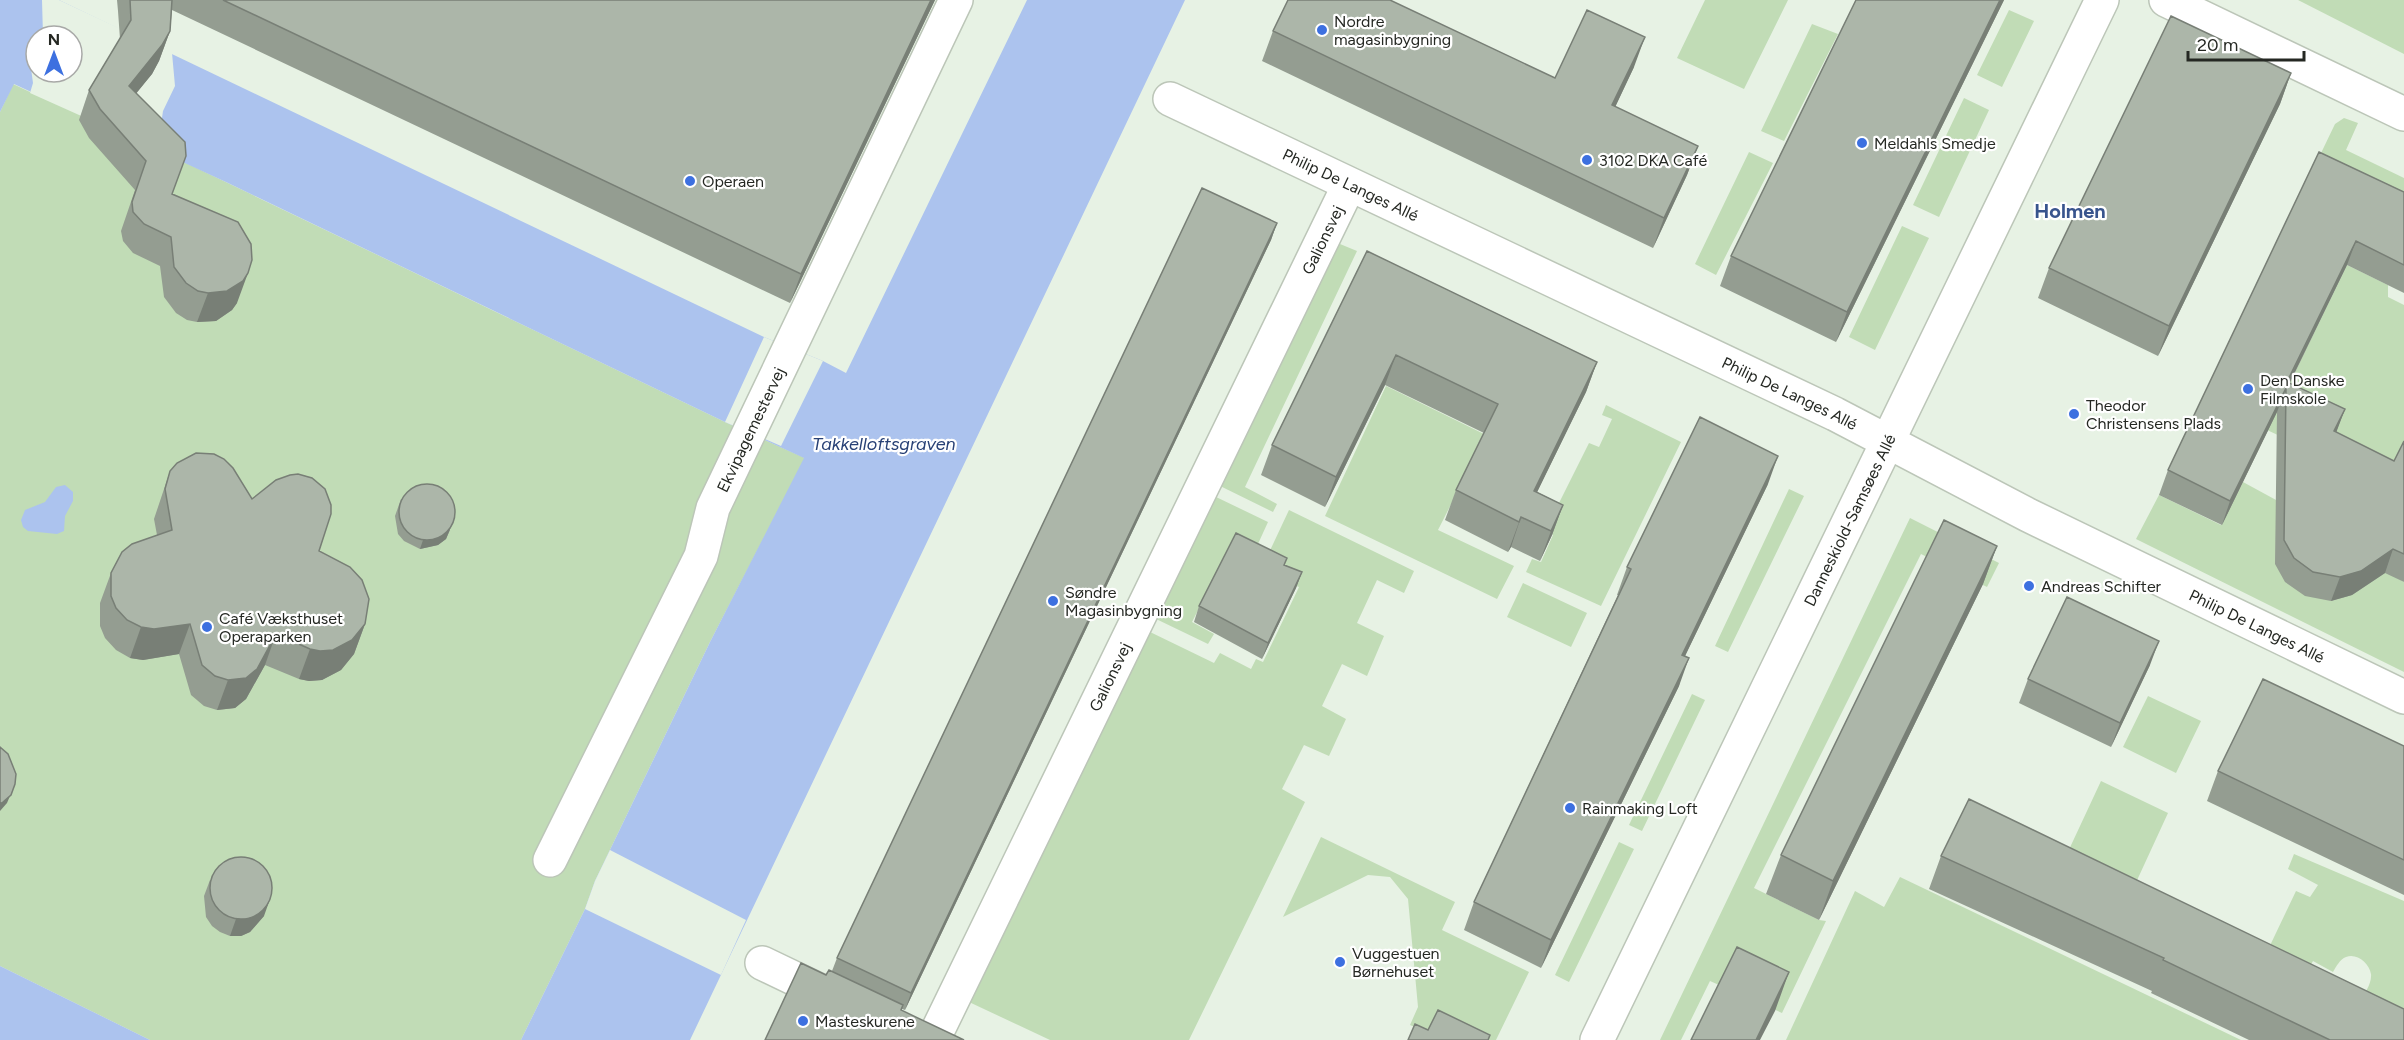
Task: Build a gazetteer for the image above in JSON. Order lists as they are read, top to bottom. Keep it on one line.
{"streets":{"street":["Philip De Langes Allé","Galionsvej","Ekvipagemestervej","Danneskiold-Samsøes Allé"]},"crossings":[["Philip De Langes Allé","Galionsvej"],["Philip De Langes Allé","Danneskiold-Samsøes Allé"]],"districts":["Holmen"],"water":["Takkelloftsgraven"],"places":["Nordre magasinbygning","Meldahls Smedje","3102 DKA Café","Operaen","Den Danske Filmskole","Theodor Christensens Plads","Andreas Schifter","Søndre Magasinbygning","Café Væksthuset Operaparken","Rainmaking Loft","Vuggestuen Børnehuset","Masteskurene"],"scale_bar":"20 m","north":"top"}
